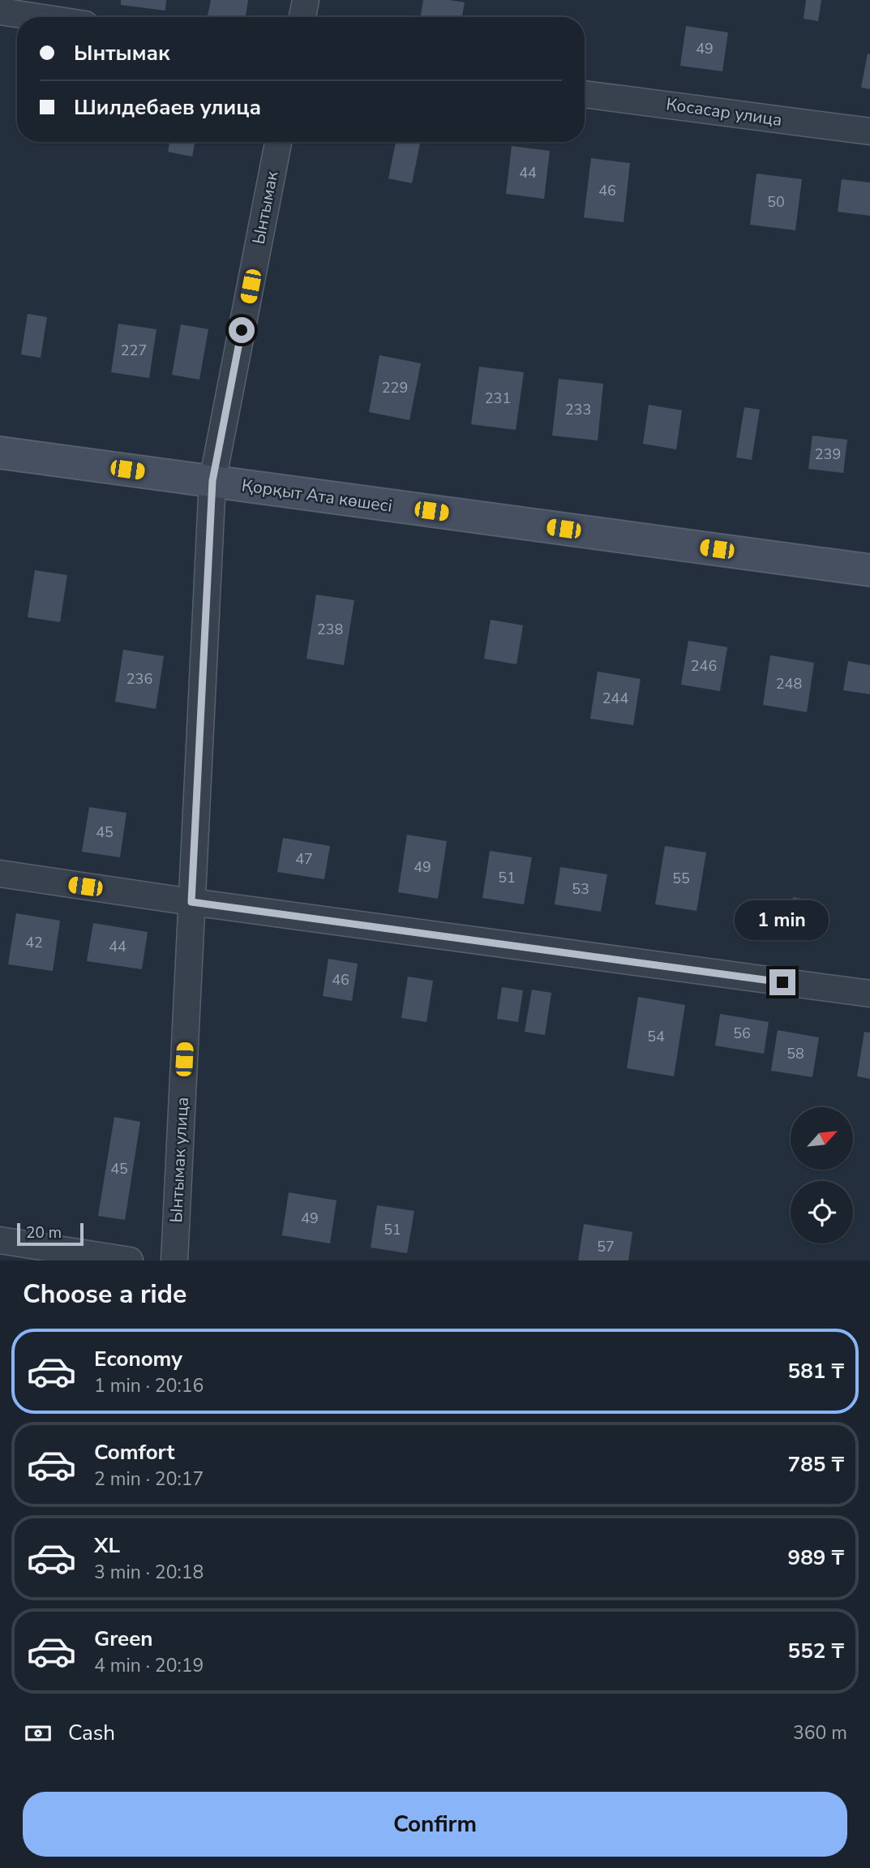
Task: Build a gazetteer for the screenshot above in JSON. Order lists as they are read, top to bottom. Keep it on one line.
{"streets":{"main road":["Қорқыт Ата көшесі"],"street":["Косасар улица","Ынтымак","Ынтымак улица"]},"crossings":[["Ынтымак","Қорқыт Ата көшесі"],["Ынтымак","Ынтымак улица"],["Қорқыт Ата көшесі","Ынтымак улица"]],"house_numbers":["49","44","46","50","227","229","231","233","239","238","246","236","248","244","45","47","49","51","55","53","42","44","46","56","54","58","45","49","51","57"],"scale_bar":"20 m","north":"top right","page":{"banner":["Ынтымак","Шилдебаев улица"],"bubble":"1 min","scale":"20 m","heading":"Choose a ride","list":[{"name":"Economy","note":"1 min · 20:16","value":"581 ₸"},{"name":"Comfort","note":"2 min · 20:17","value":"785 ₸"},{"name":"XL","note":"3 min · 20:18","value":"989 ₸"},{"name":"Green","note":"4 min · 20:19","value":"552 ₸"}],"pay":["Cash","360 m"],"buttons":"Confirm"}}
